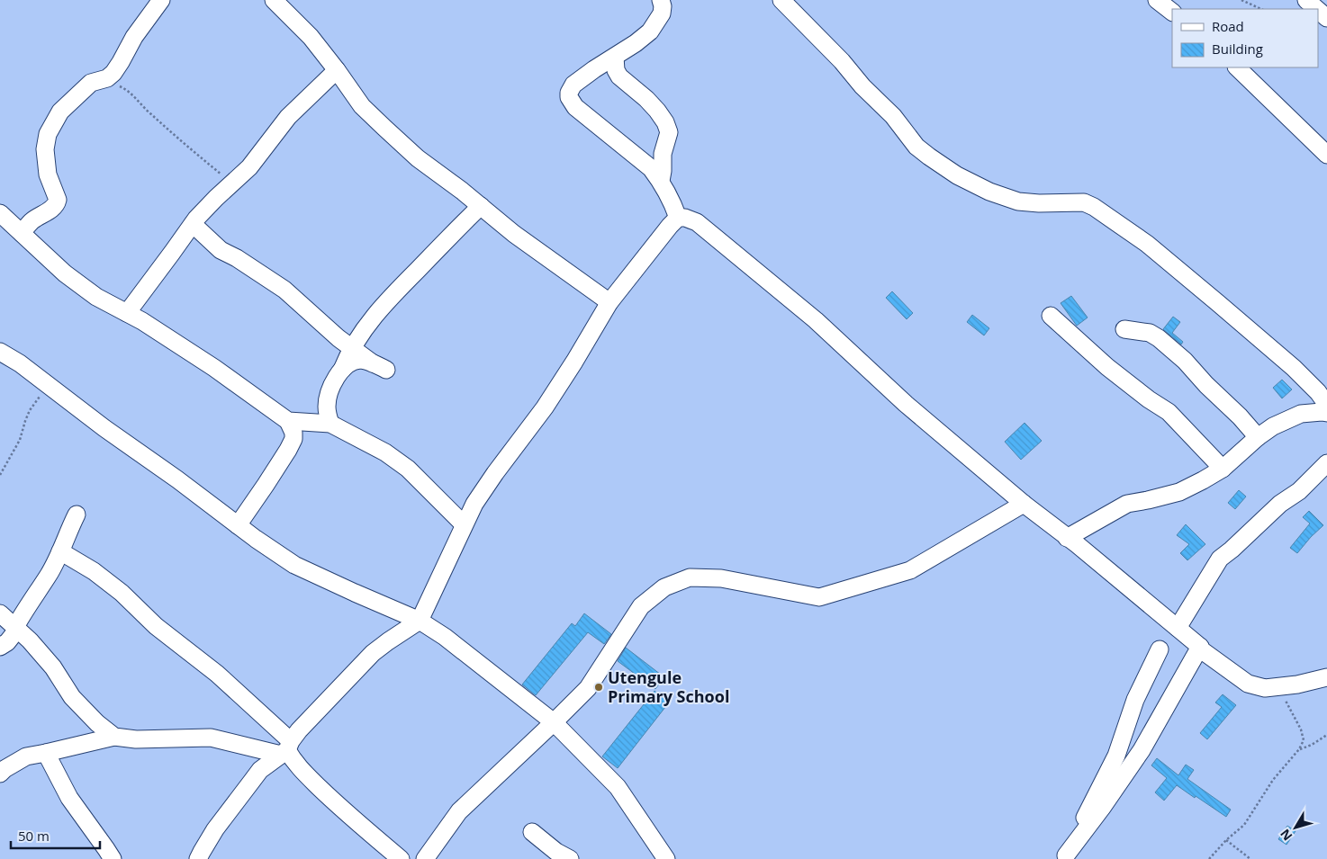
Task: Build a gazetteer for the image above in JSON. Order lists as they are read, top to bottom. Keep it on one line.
{"places":["Utengule Primary School"],"legend":["Road","Building"],"scale_bar":"50 m","north":"bottom left"}
